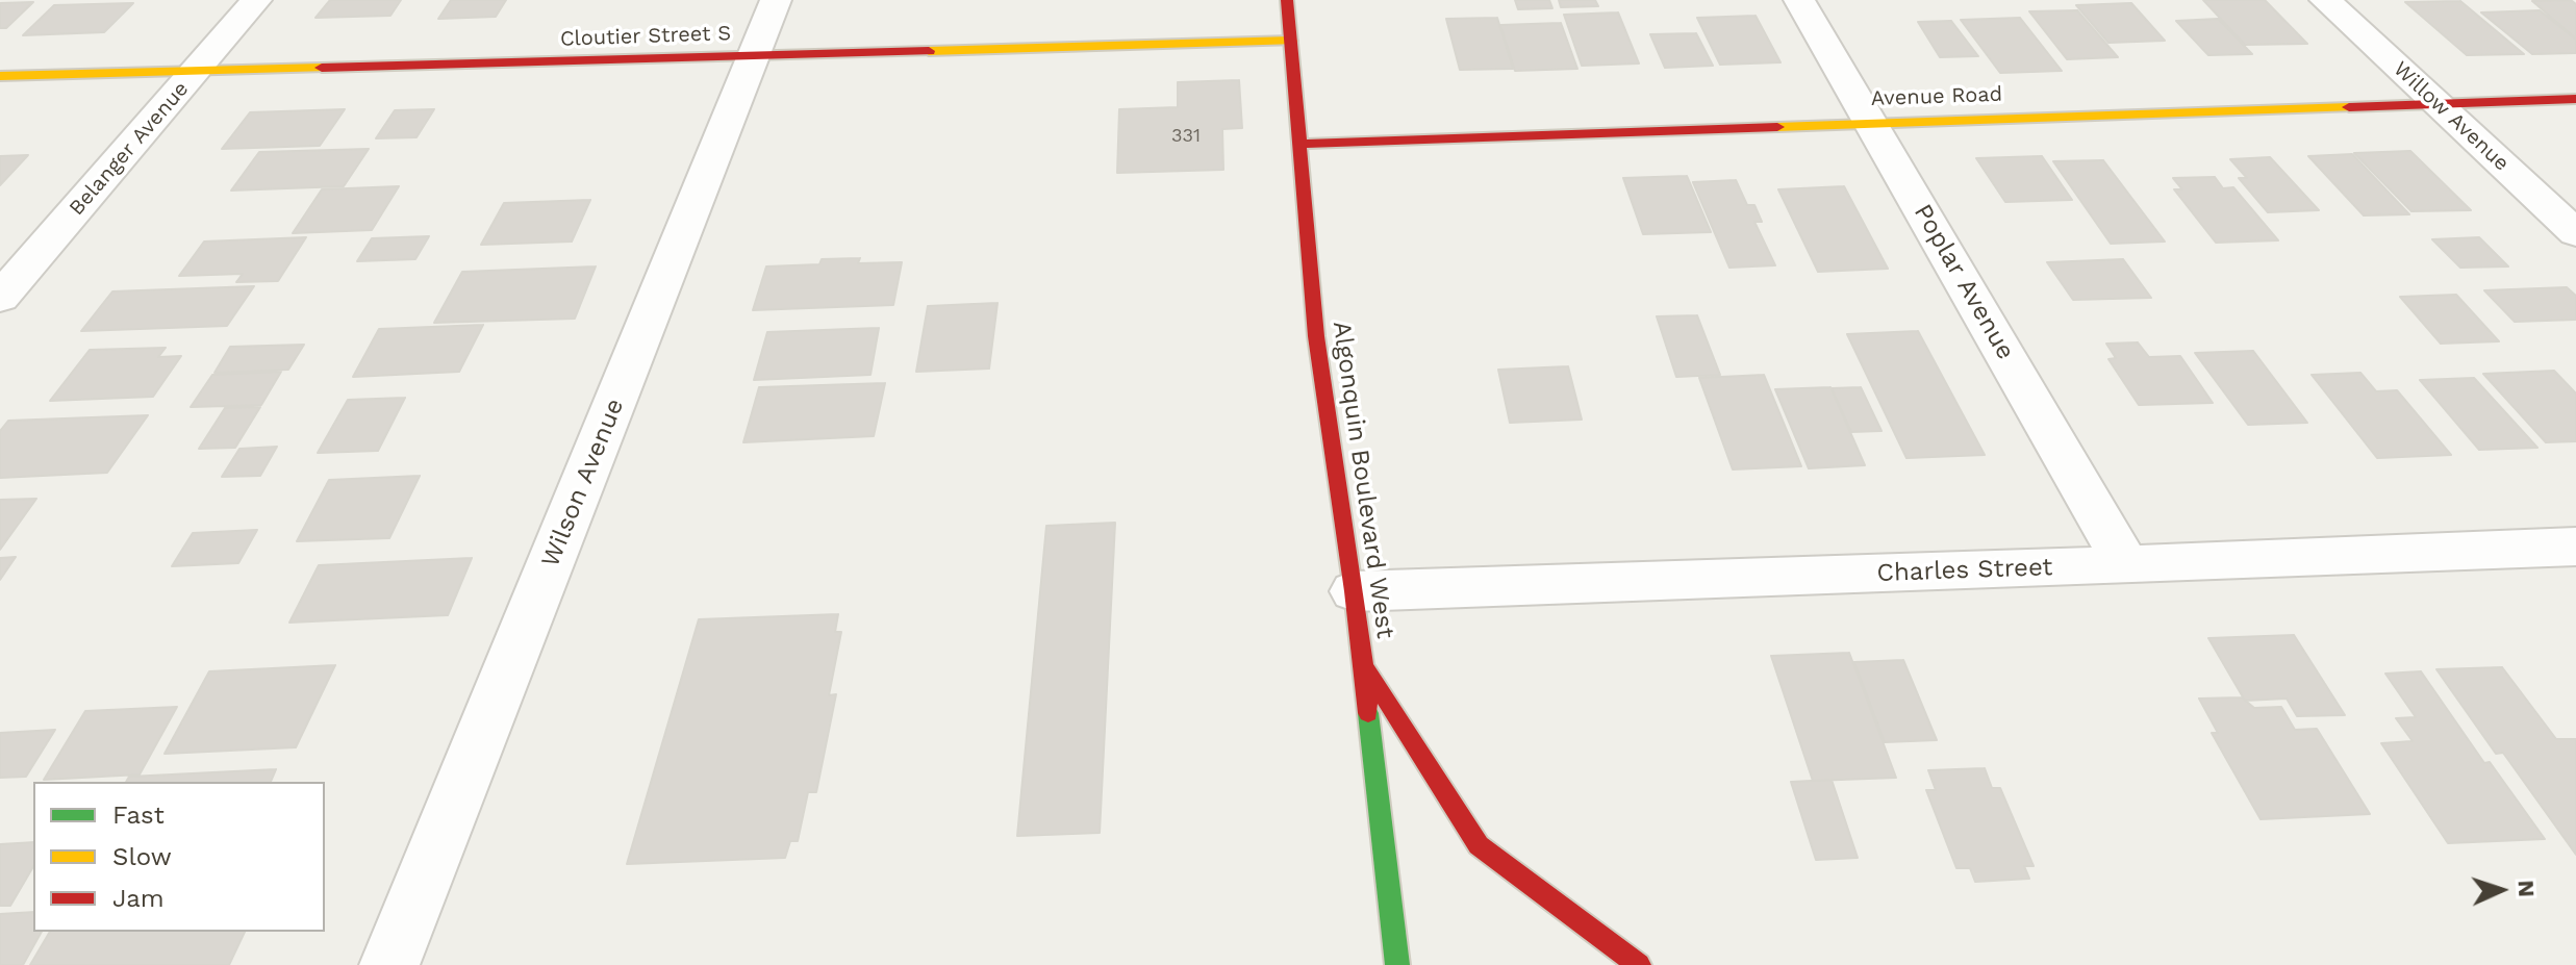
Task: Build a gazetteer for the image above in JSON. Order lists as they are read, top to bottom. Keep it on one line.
{"streets":{"street":["Cloutier Street S","Avenue Road","Willow Avenue","Belanger Avenue","Poplar Avenue","Algonquin Boulevard West","Wilson Avenue","Charles Street"]},"crossings":[["Cloutier Street S","Belanger Avenue"],["Cloutier Street S","Algonquin Boulevard West"],["Cloutier Street S","Wilson Avenue"],["Avenue Road","Willow Avenue"],["Avenue Road","Poplar Avenue"],["Avenue Road","Algonquin Boulevard West"],["Poplar Avenue","Charles Street"],["Algonquin Boulevard West","Charles Street"]],"house_numbers":["331"],"legend":["Fast","Slow","Jam"],"north":"right"}
